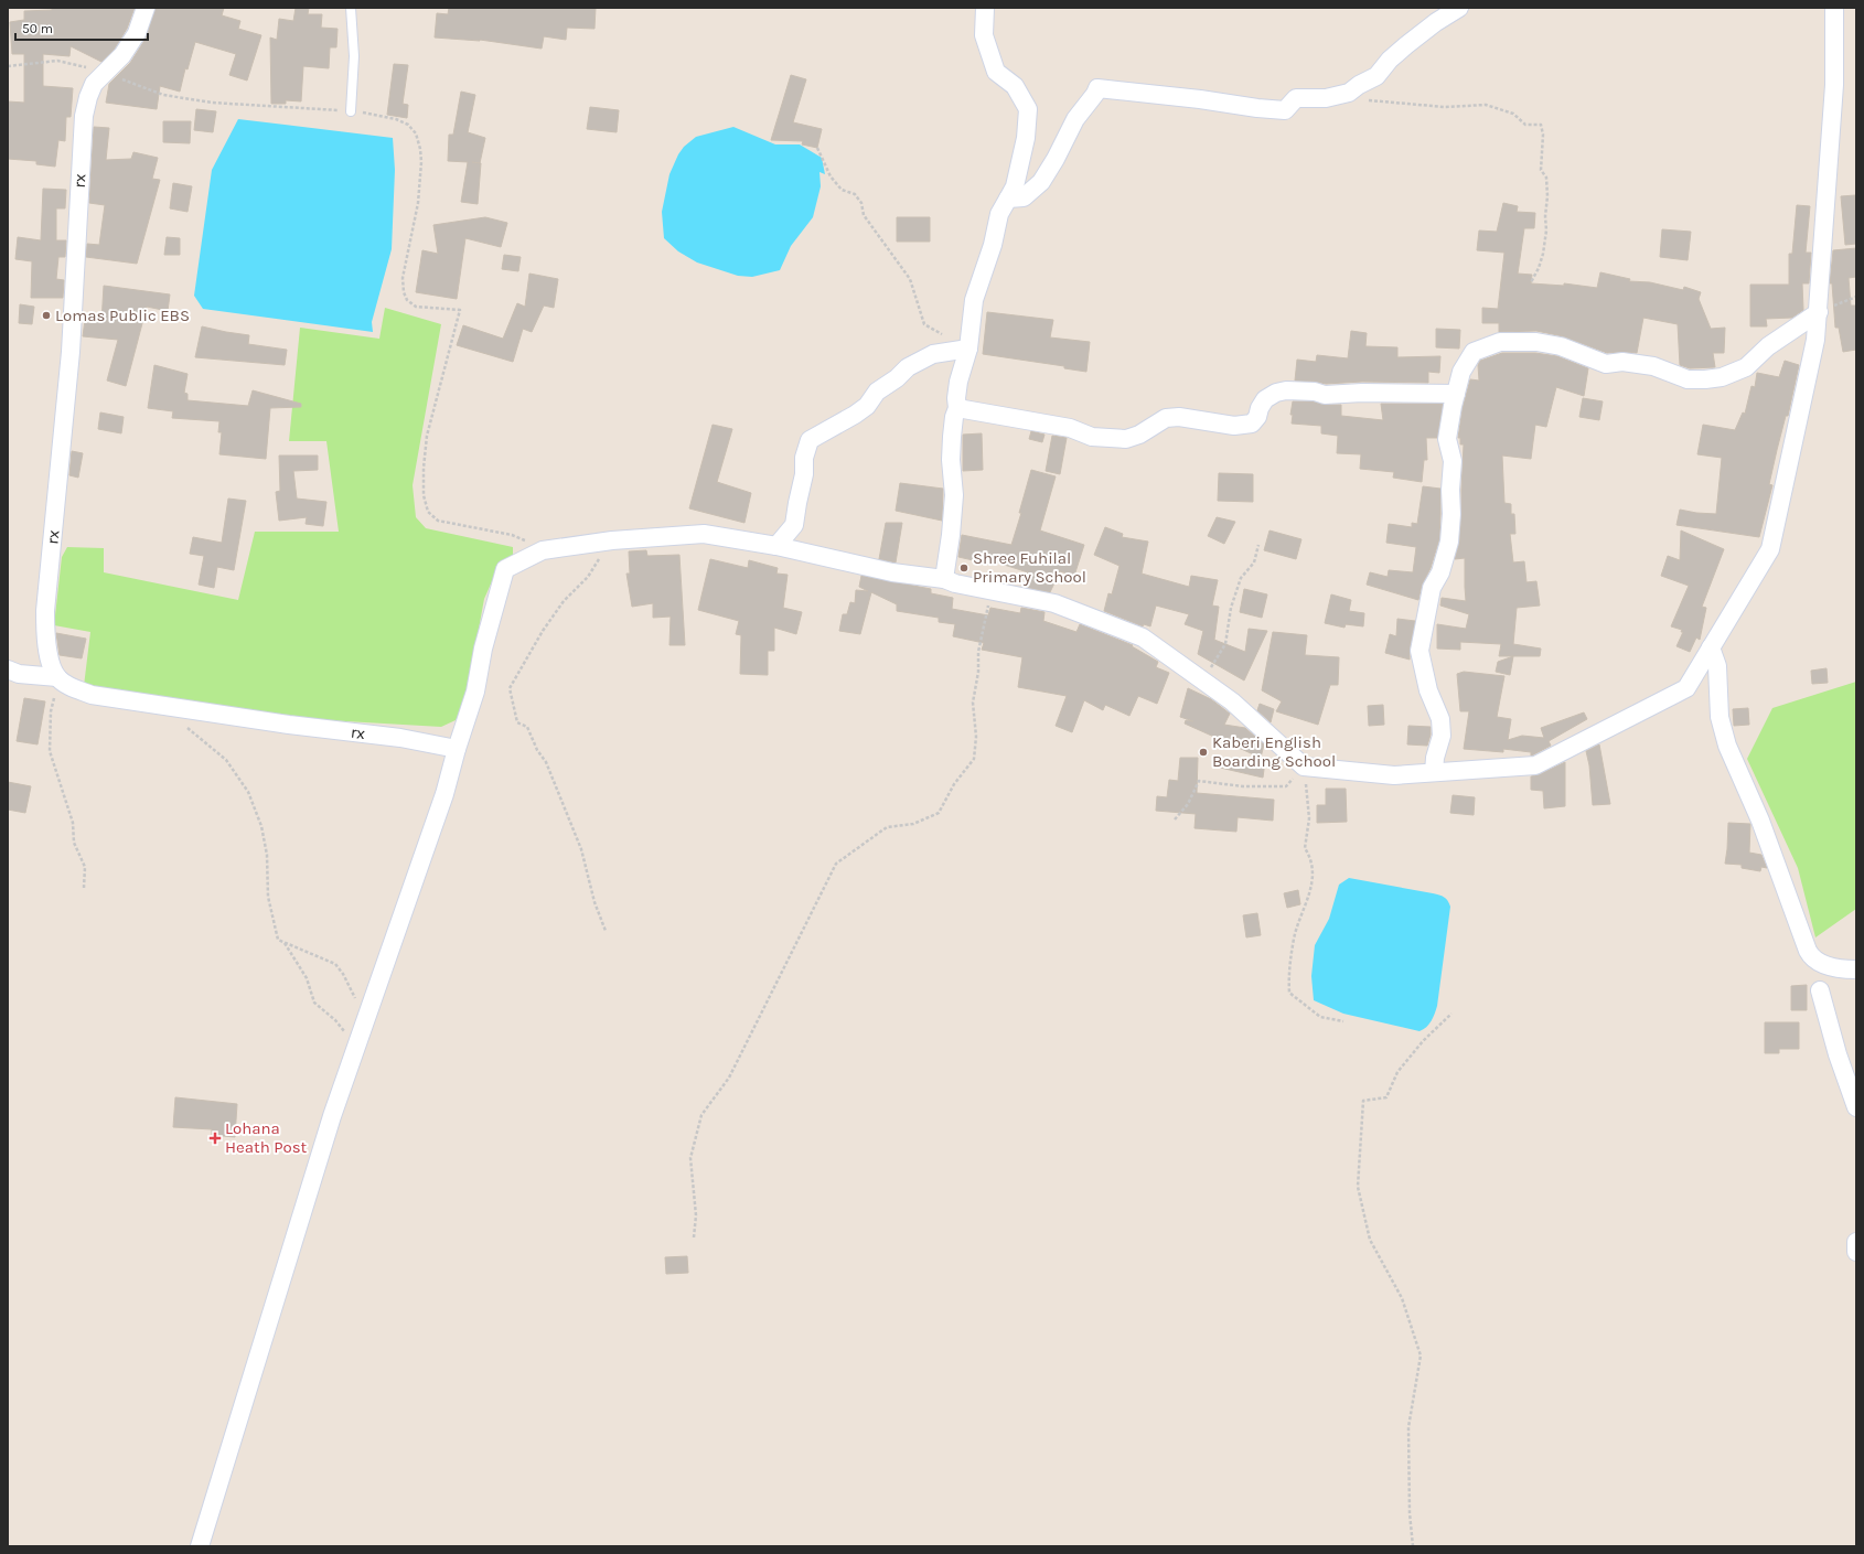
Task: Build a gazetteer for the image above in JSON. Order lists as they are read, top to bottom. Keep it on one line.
{"streets":{"street":["rx"]},"places":{"other":["Lomas Public EBS","Shree Fuhilal Primary School","Kaberi English Boarding School"],"health":["Lohana Heath Post"]},"scale_bar":"50 m"}
